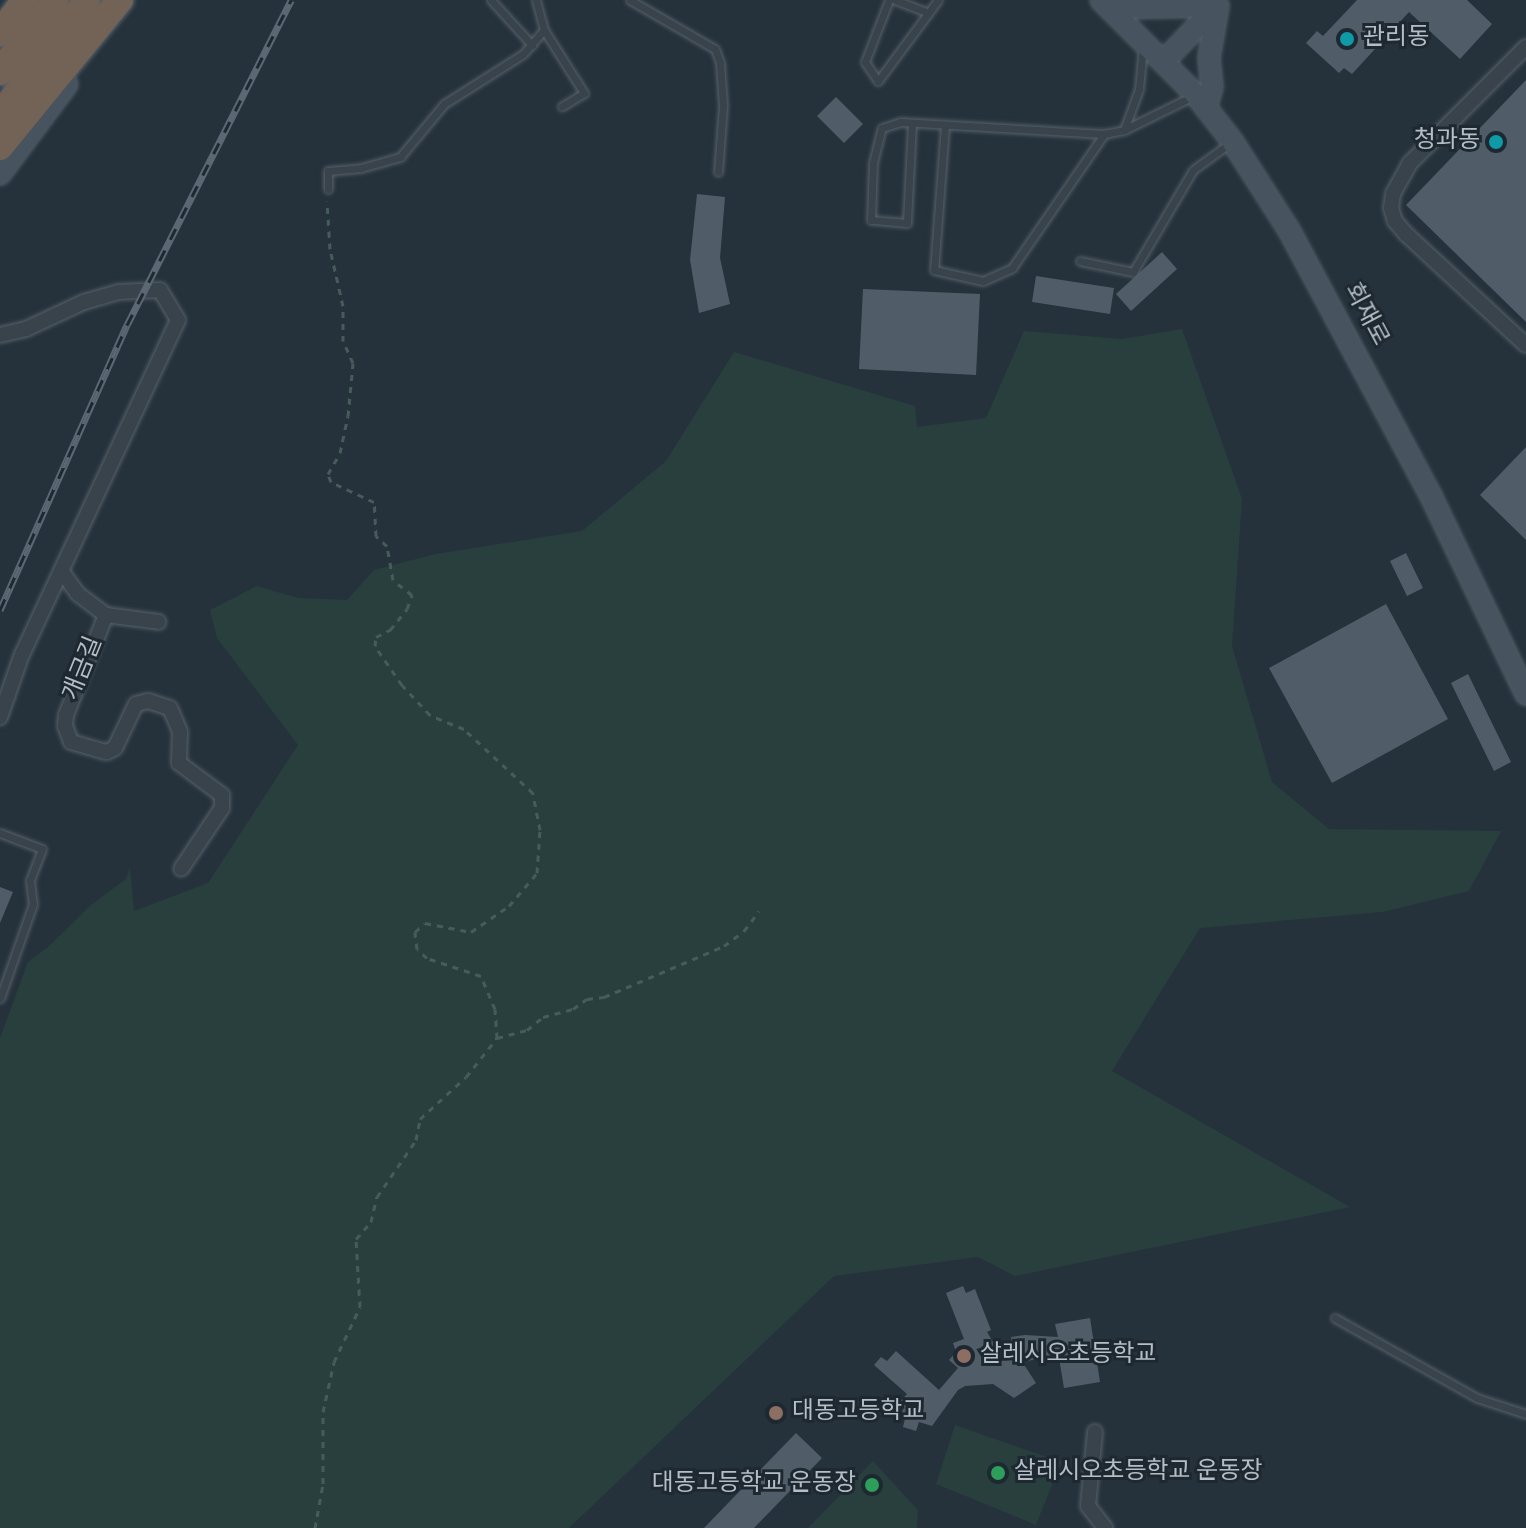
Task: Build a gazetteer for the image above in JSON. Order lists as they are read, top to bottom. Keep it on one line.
{"streets":{"main road":["회재로"],"street":["개금길"]},"places":["관리동","청과동","살레시오초등학교","대동고등학교","살레시오초등학교 운동장","대동고등학교 운동장"]}
